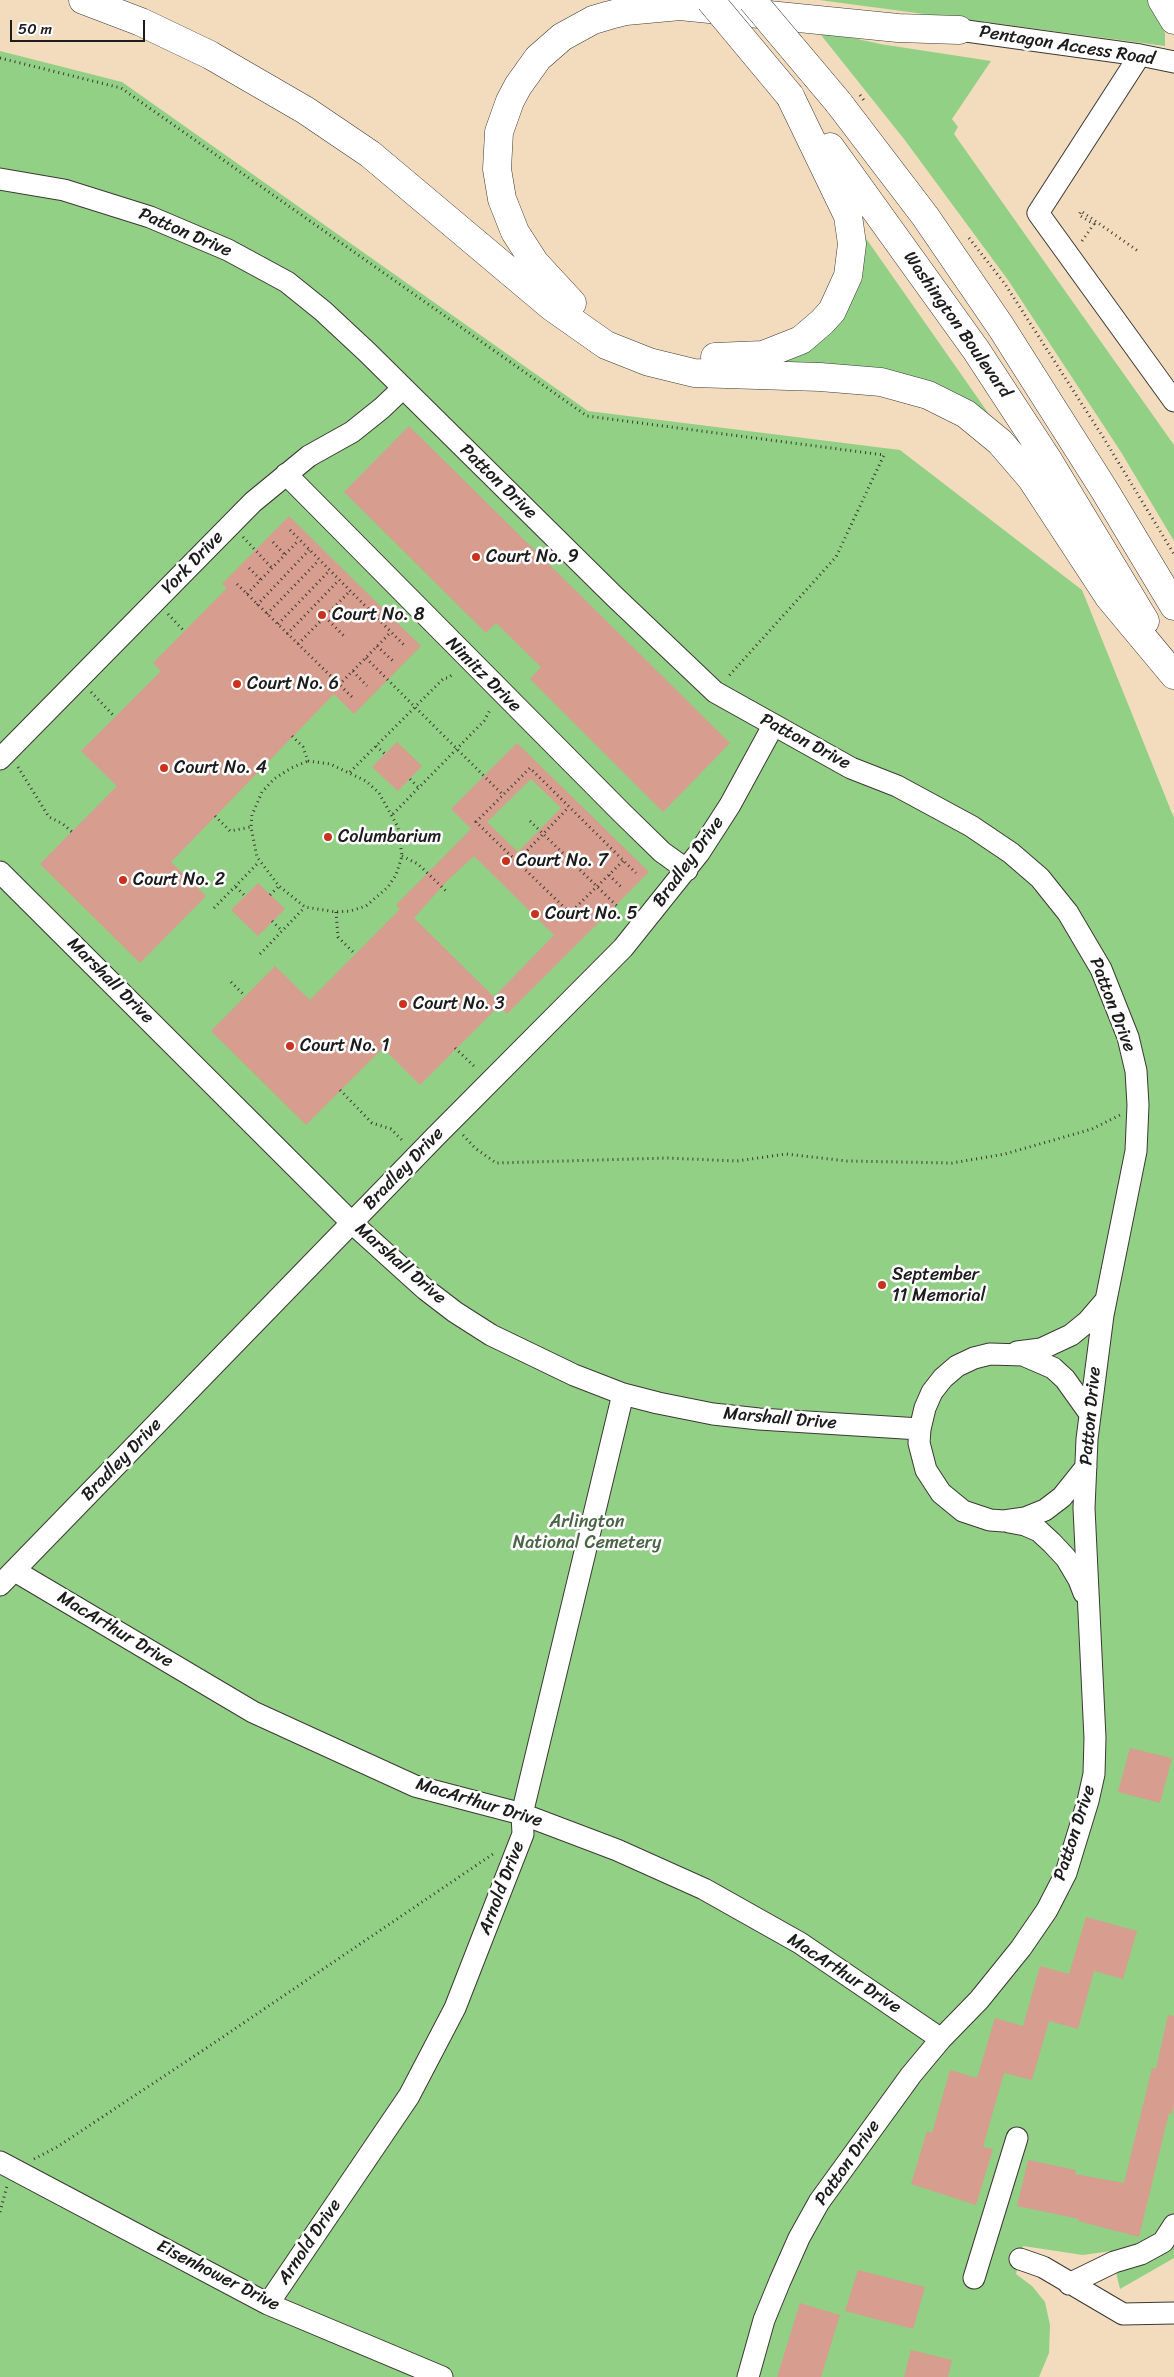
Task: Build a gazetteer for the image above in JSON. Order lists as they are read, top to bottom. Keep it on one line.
{"streets":{"highway":["Washington Boulevard"],"street":["Pentagon Access Road","Patton Drive","York Drive","Nimitz Drive","Bradley Drive","Marshall Drive","MacArthur Drive","Arnold Drive","Eisenhower Drive"]},"crossings":[["Patton Drive","York Drive"],["Patton Drive","Bradley Drive"],["Patton Drive","Marshall Drive"],["Patton Drive","MacArthur Drive"],["York Drive","Nimitz Drive"],["Nimitz Drive","Bradley Drive"],["Bradley Drive","Marshall Drive"],["Bradley Drive","MacArthur Drive"],["Marshall Drive","Arnold Drive"],["MacArthur Drive","Arnold Drive"],["Arnold Drive","Eisenhower Drive"]],"parks":["Arlington National Cemetery"],"places":["Court No. 9","Court No. 8","Court No. 6","Court No. 4","Columbarium","Court No. 7","Court No. 2","Court No. 5","Court No. 3","Court No. 1","September 11 Memorial"],"scale_bar":"50 m"}
